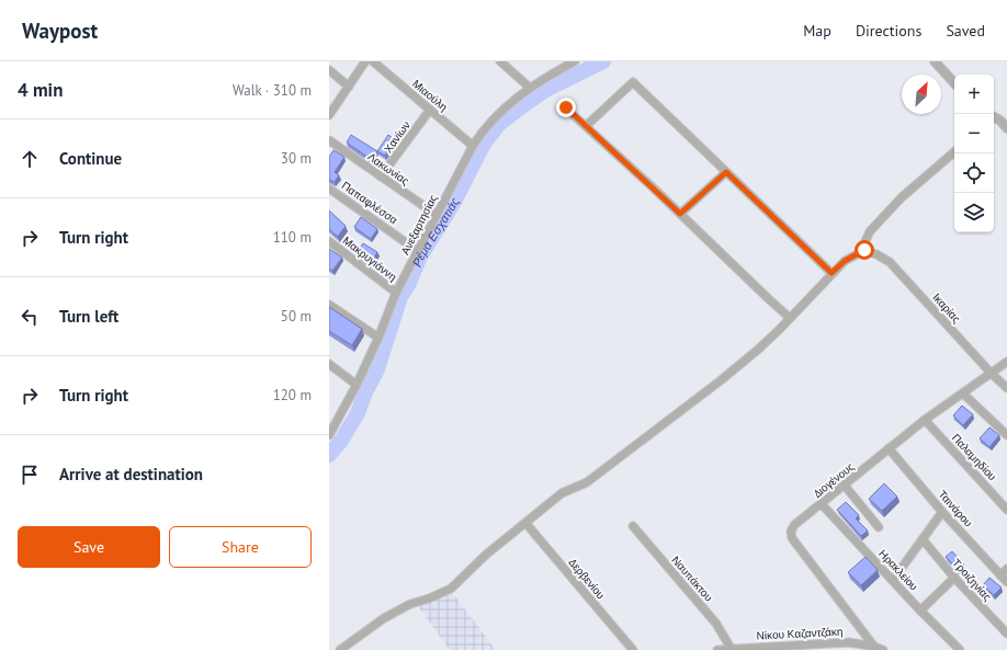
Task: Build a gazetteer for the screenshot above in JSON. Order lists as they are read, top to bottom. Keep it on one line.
{"streets":{"street":["Μιαούλη","Χανίων","Λακωνίας","Παπαφλέσσα","Ανεξαρτησίας","Μακρυγιάννη","Ικαρίας","Παλαμηδίου","Διογένους","Ταινάρου","Ηρακλείου","Δερβενίου","Ναυπάκτου","Τροιζηνίας","Νίκου Καζαντζάκη"]},"crossings":[["Μιαούλη","Χανίων"],["Μιαούλη","Ανεξαρτησίας"],["Χανίων","Λακωνίας"],["Λακωνίας","Ανεξαρτησίας"],["Παπαφλέσσα","Ανεξαρτησίας"],["Ανεξαρτησίας","Μακρυγιάννη"],["Ικαρίας","Διογένους"],["Παλαμηδίου","Διογένους"],["Διογένους","Ταινάρου"],["Διογένους","Ηρακλείου"],["Διογένους","Νίκου Καζαντζάκη"],["Ναυπάκτου","Νίκου Καζαντζάκη"]],"water":["Ρέμα Εσχατιάς"],"north":"top right","page":{"header":"Waypost","nav":["Map","Directions","Saved"],"heading":["4 min","Walk · 310 m"],"map_buttons":["+","−"],"list":[["Continue","30 m"],["Turn right","110 m"],["Turn left","50 m"],["Turn right","120 m"],"Arrive at destination"],"buttons":["Save","Share"]}}
